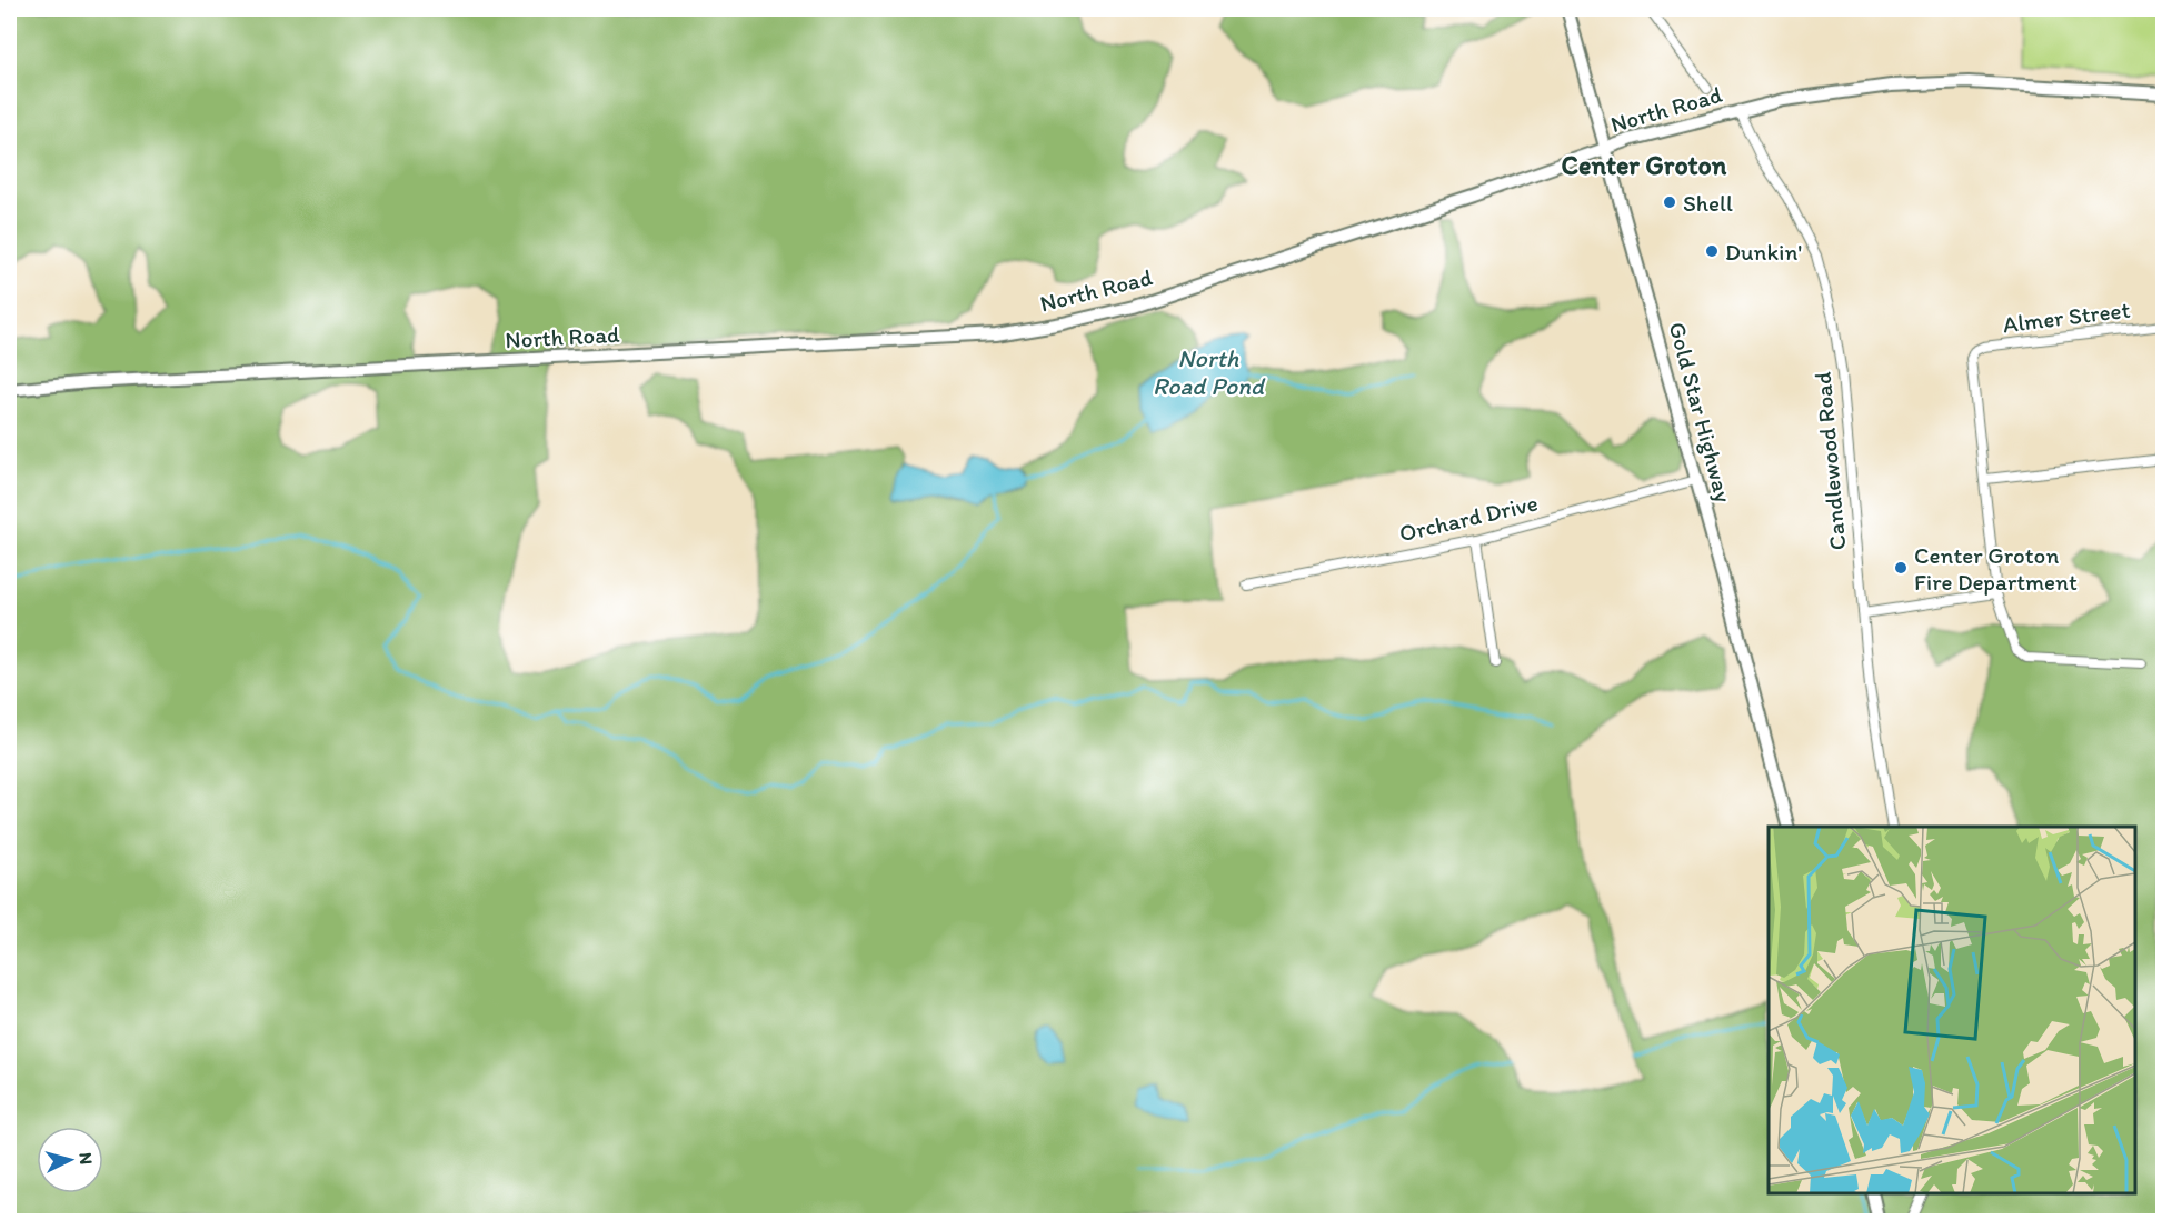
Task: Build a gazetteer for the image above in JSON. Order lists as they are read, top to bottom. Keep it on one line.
{"streets":{"main road":["North Road","Gold Star Highway"],"street":["Almer Street","Candlewood Road","Orchard Drive"]},"crossings":[["North Road","Gold Star Highway"],["North Road","Candlewood Road"],["Gold Star Highway","Orchard Drive"]],"districts":["Center Groton"],"water":["North Road Pond"],"places":["Shell","Dunkin'","Center Groton Fire Department"],"north":"right"}
